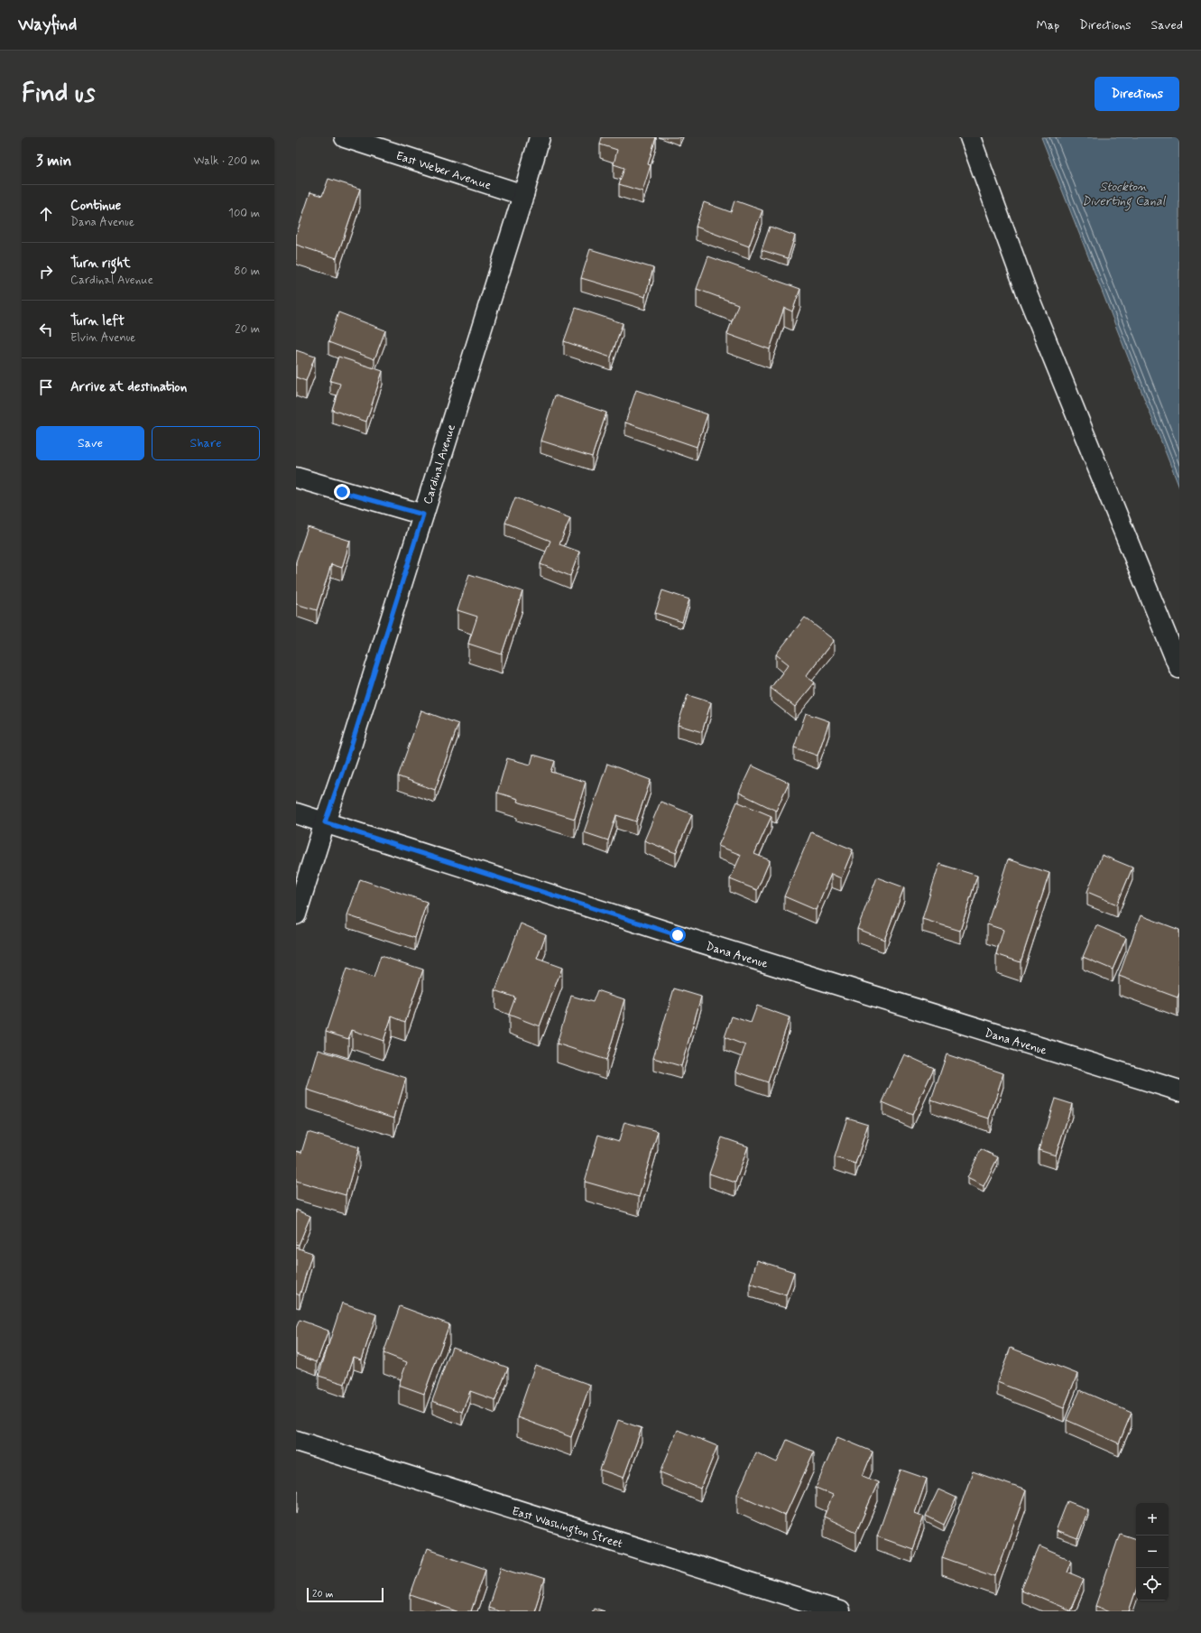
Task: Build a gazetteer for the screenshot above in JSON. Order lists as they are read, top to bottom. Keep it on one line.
{"streets":{"street":["East Weber Avenue","Cardinal Avenue","Dana Avenue","East Washington Street"]},"crossings":[["East Weber Avenue","Cardinal Avenue"],["Cardinal Avenue","Dana Avenue"]],"water":["Stockton Diverting Canal"],"scale_bar":"20 m","page":{"header":"Wayfind","nav":["Map","Directions","Saved"],"buttons":["Directions",["Save","Share"]],"title":"Find us","heading":["3 min","Walk · 200 m"],"list":[["Continue","Dana Avenue","100 m"],["Turn right","Cardinal Avenue","80 m"],["Turn left","Elvin Avenue","20 m"],"Arrive at destination"],"map_buttons":["+","−"],"scale":"20 m"}}
